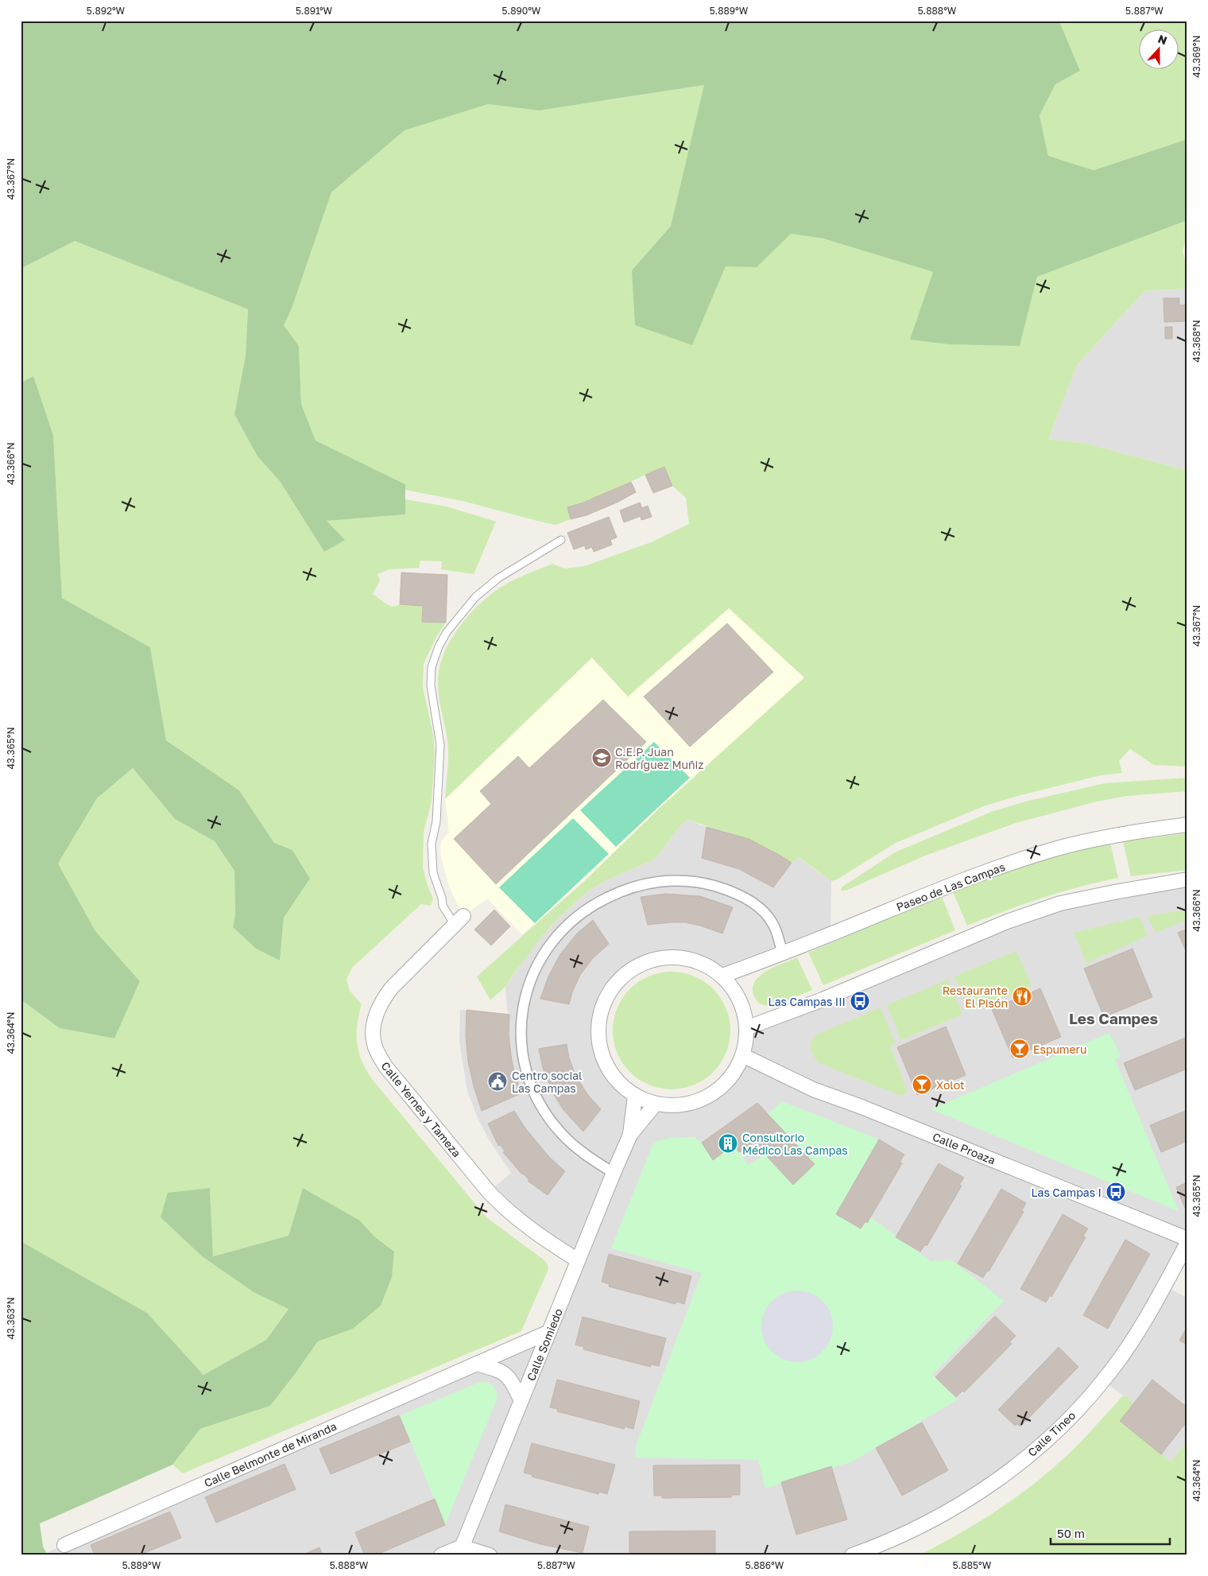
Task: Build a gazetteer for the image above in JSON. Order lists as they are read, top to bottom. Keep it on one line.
{"streets":{"street":["Paseo de Las Campas","Calle Yernes y Tameza","Calle Proaza","Calle Somiedo","Calle Tineo","Calle Belmonte de Miranda"]},"crossings":[["Calle Yernes y Tameza","Calle Somiedo"],["Calle Somiedo","Calle Belmonte de Miranda"]],"districts":["Les Campes"],"places":{"school or university":["C.E.P. Juan Rodríguez Muñiz"],"restaurant":["Restaurante El Pisón"],"bus stop":["Las Campas III","Las Campas I"],"bar":["Espumeru","Xolot"],"public building":["Centro social Las Campas"],"building":["Consultorio Médico Las Campas"]},"scale_bar":"50 m","north":"top","coordinates":["5.892°W","5.891°W","5.890°W","5.889°W","5.888°W","5.887°W","43.369°N","43.367°N","43.368°N","43.366°N","43.365°N","43.364°N","43.363°N","5.886°W","5.885°W"]}
